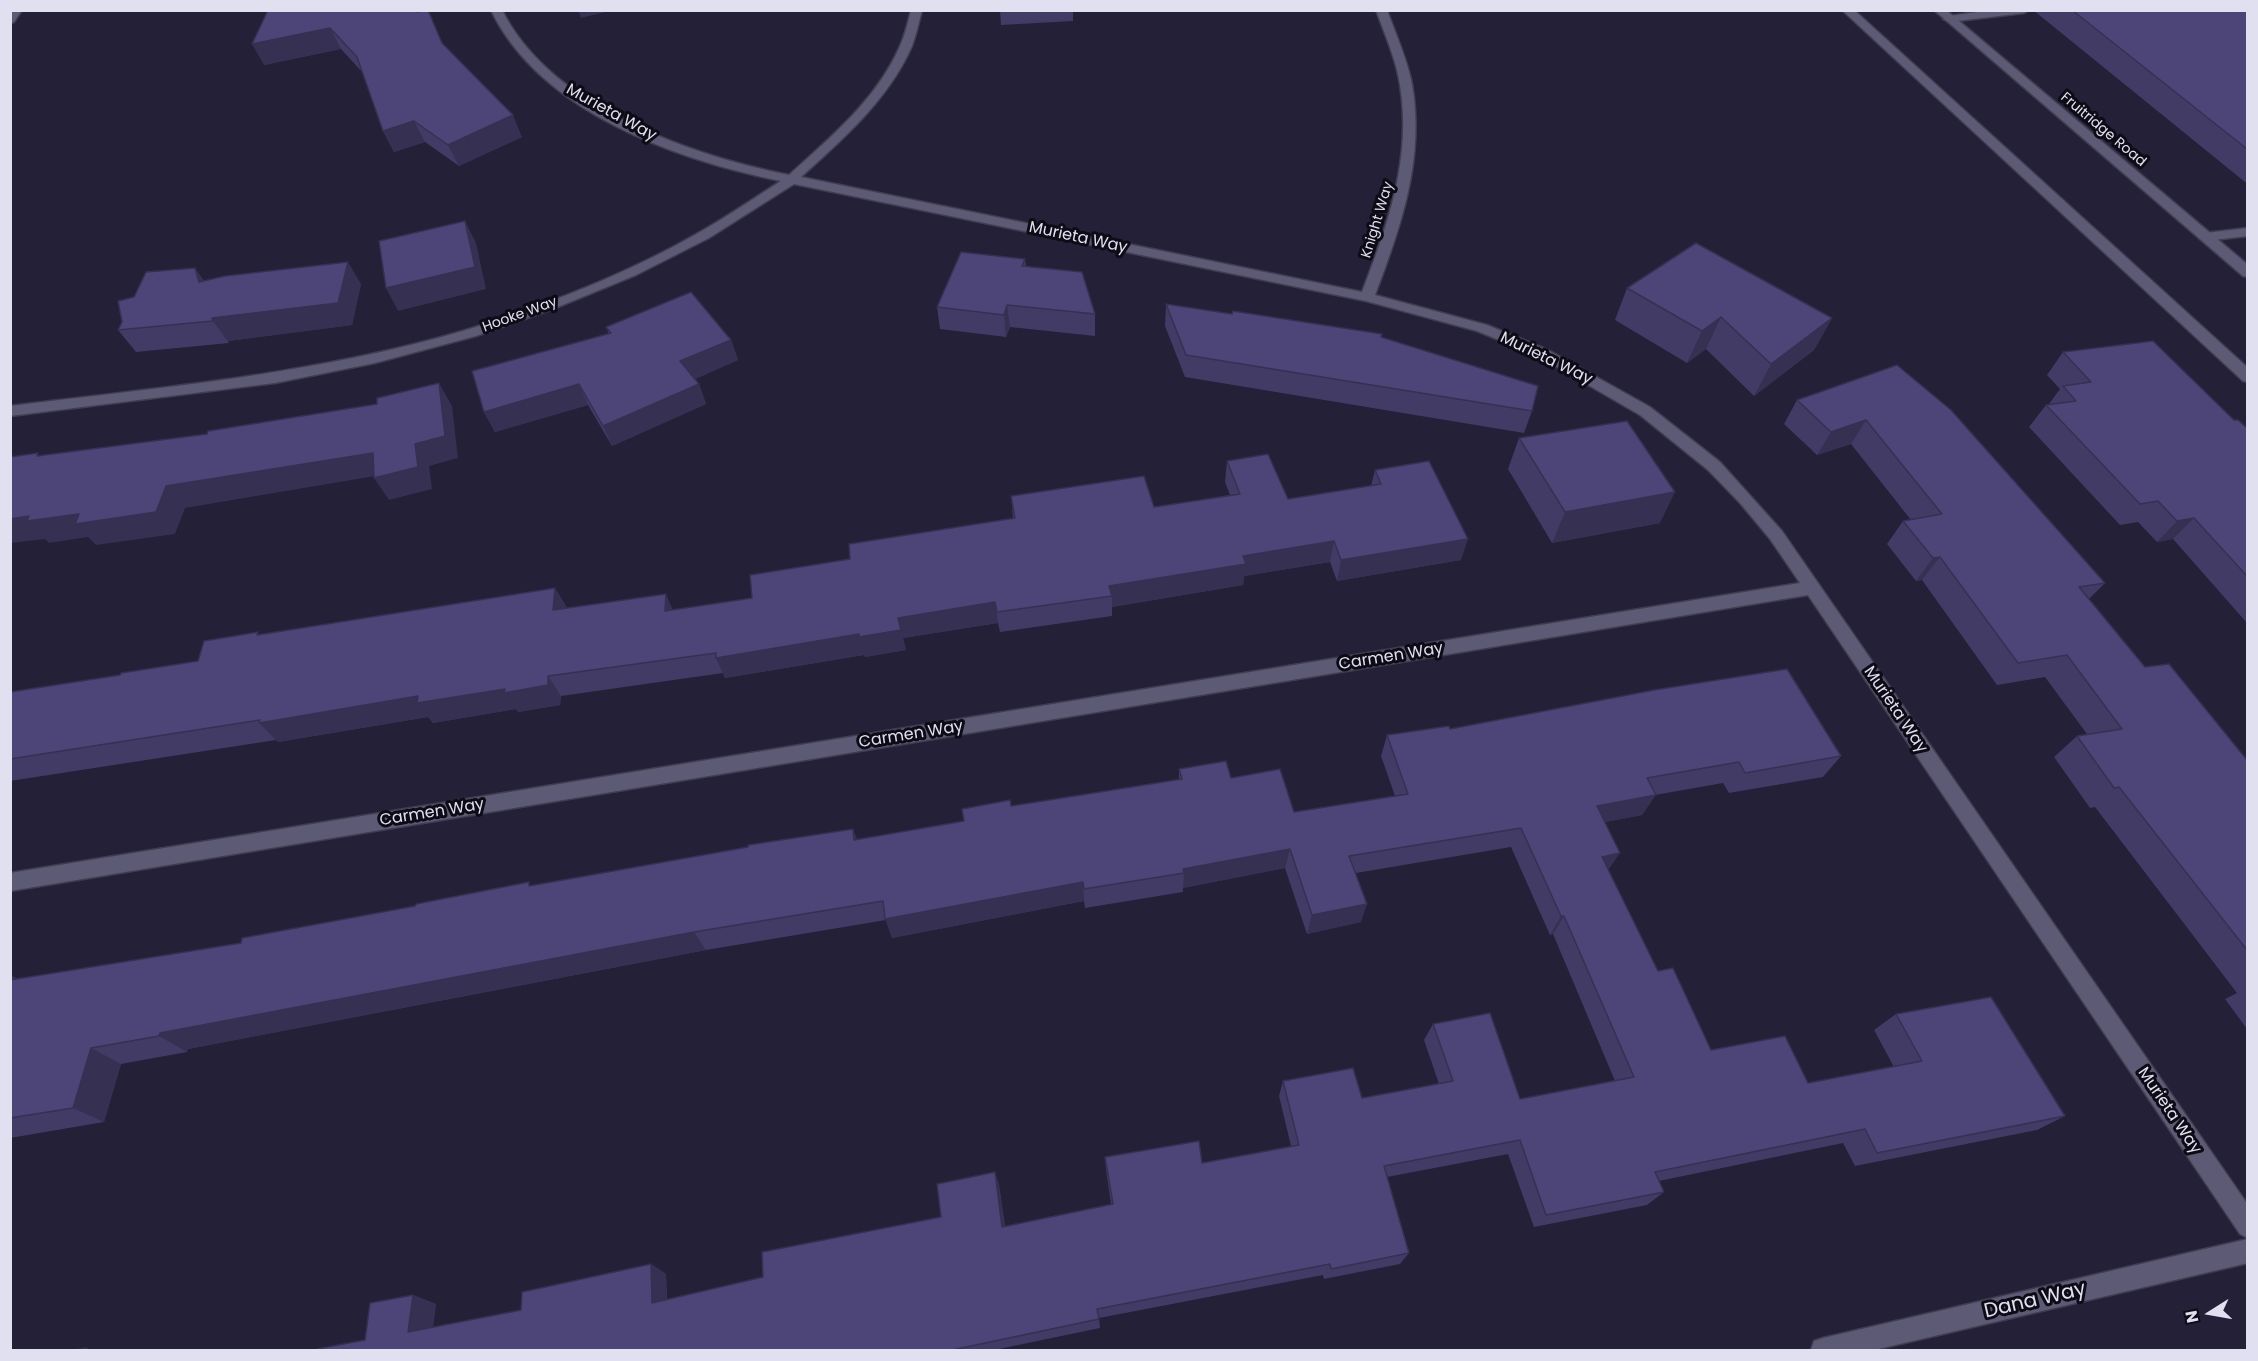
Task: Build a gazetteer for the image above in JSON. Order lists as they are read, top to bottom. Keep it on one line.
{"streets":{"street":["Murieta Way","Fruitridge Road","Knight Way","Hooke Way","Carmen Way","Dana Way"]},"crossings":[["Murieta Way","Knight Way"],["Murieta Way","Hooke Way"],["Murieta Way","Carmen Way"]],"north":"left"}
